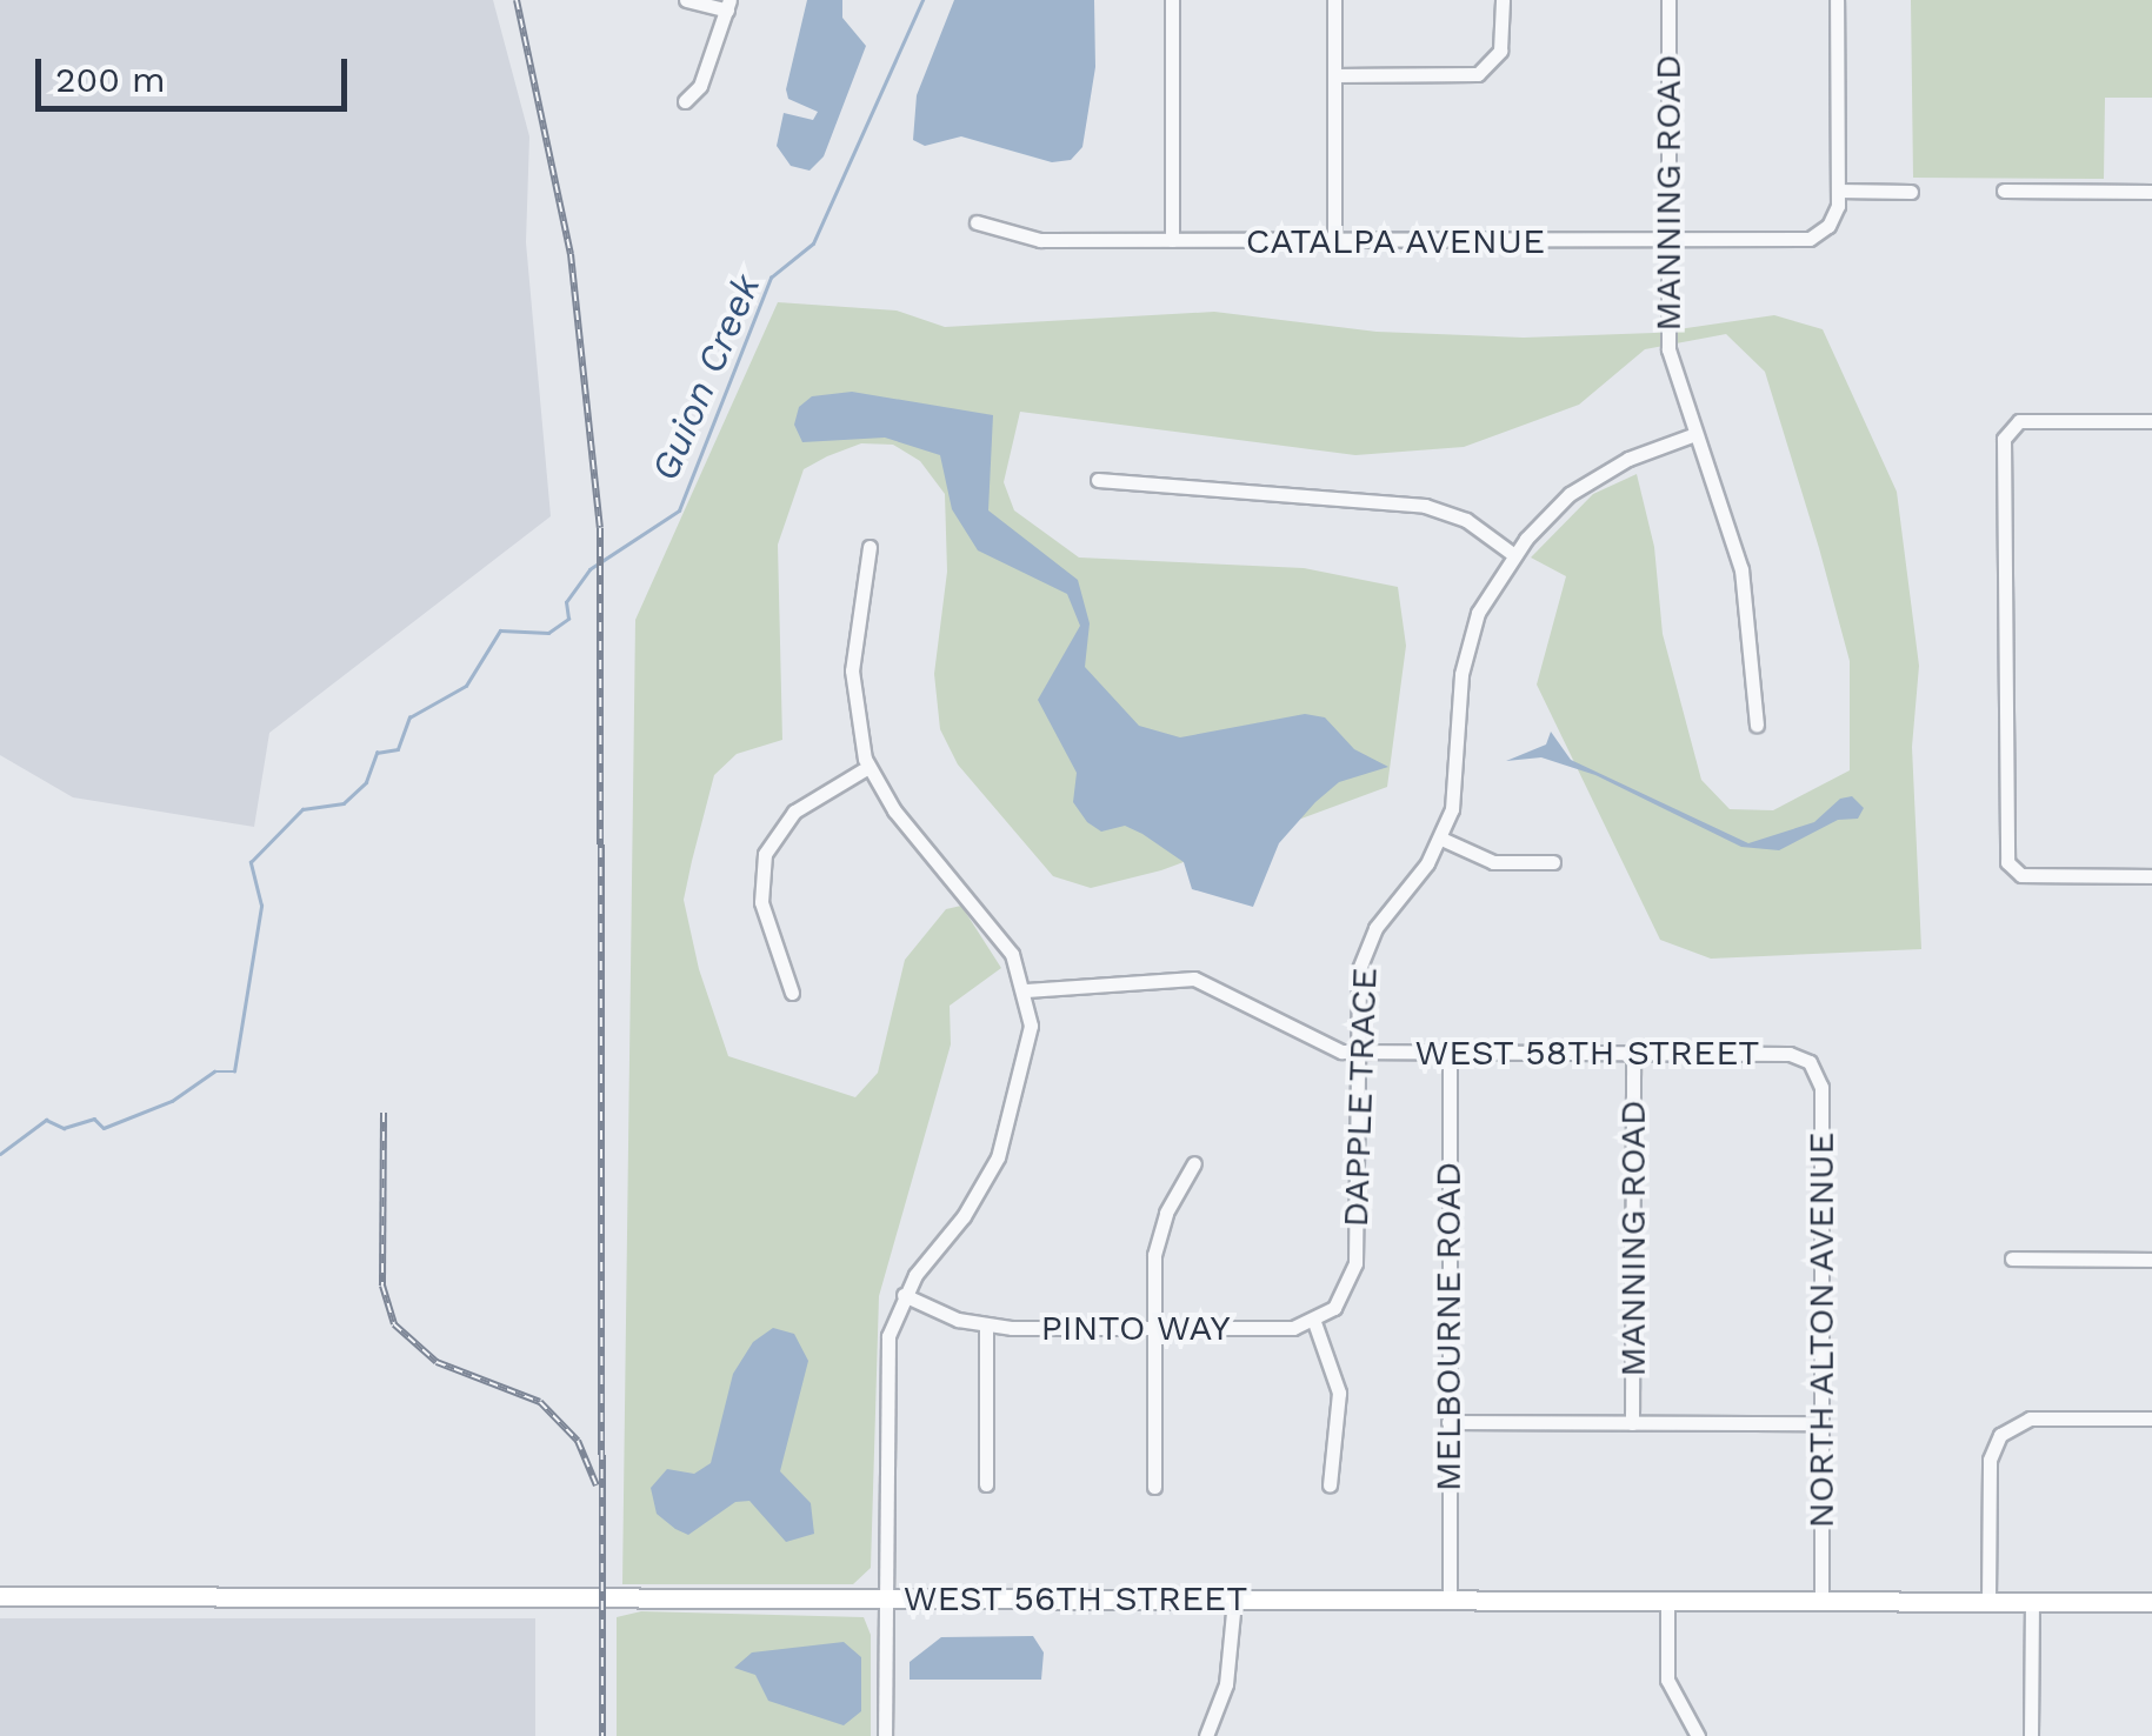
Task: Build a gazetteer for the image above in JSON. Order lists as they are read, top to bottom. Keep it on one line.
{"streets":{"main road":["WEST 56TH STREET"],"street":["MANNING ROAD","CATALPA AVENUE","WEST 58TH STREET","DAPPLE TRACE","MELBOURNE ROAD","PINTO WAY","NORTH ALTON AVENUE"]},"crossings":[["MANNING ROAD","CATALPA AVENUE"],["MANNING ROAD","WEST 58TH STREET"],["MANNING ROAD","DAPPLE TRACE"],["WEST 58TH STREET","DAPPLE TRACE"],["WEST 58TH STREET","MELBOURNE ROAD"],["WEST 58TH STREET","NORTH ALTON AVENUE"],["DAPPLE TRACE","PINTO WAY"],["MELBOURNE ROAD","WEST 56TH STREET"],["NORTH ALTON AVENUE","WEST 56TH STREET"]],"water":["Guion Creek"],"scale_bar":"200 m"}
